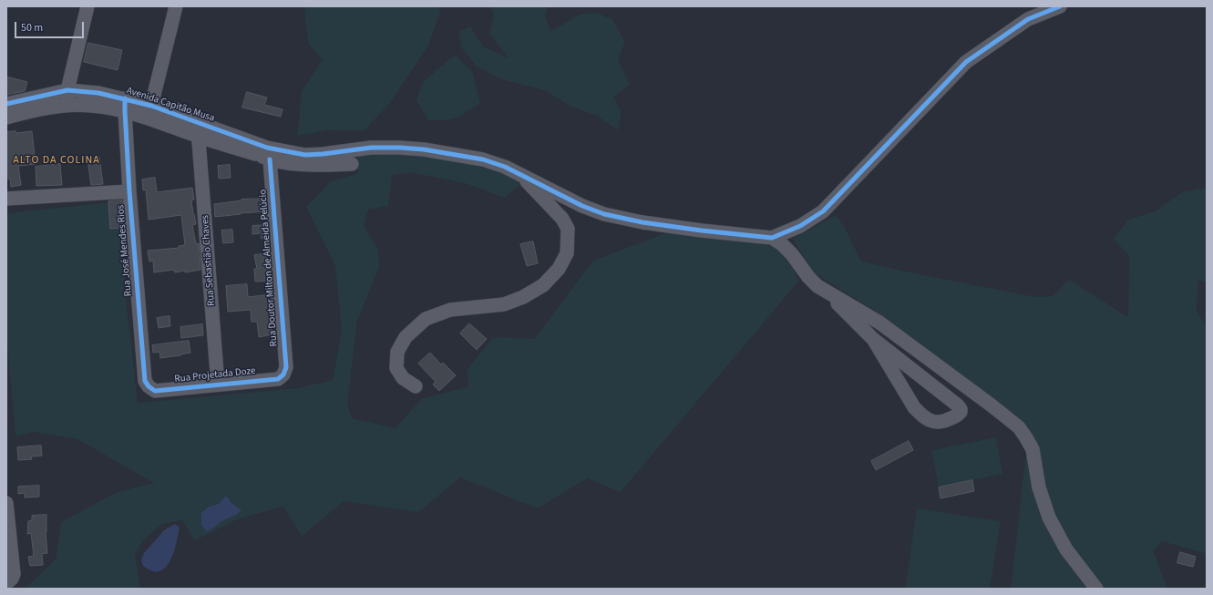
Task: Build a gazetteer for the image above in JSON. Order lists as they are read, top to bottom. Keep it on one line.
{"streets":{"street":["Avenida Capitão Musa","Rua José Mendes Rios","Rua Sebastião Chaves","Rua Doutor Milton de Almeida Pelúcio","Rua Projetada Doze"]},"crossings":[["Avenida Capitão Musa","Rua José Mendes Rios"],["Avenida Capitão Musa","Rua Sebastião Chaves"],["Avenida Capitão Musa","Rua Doutor Milton de Almeida Pelúcio"],["Rua José Mendes Rios","Rua Projetada Doze"],["Rua Sebastião Chaves","Rua Projetada Doze"],["Rua Doutor Milton de Almeida Pelúcio","Rua Projetada Doze"]],"districts":["ALTO DA COLINA"],"scale_bar":"50 m"}
